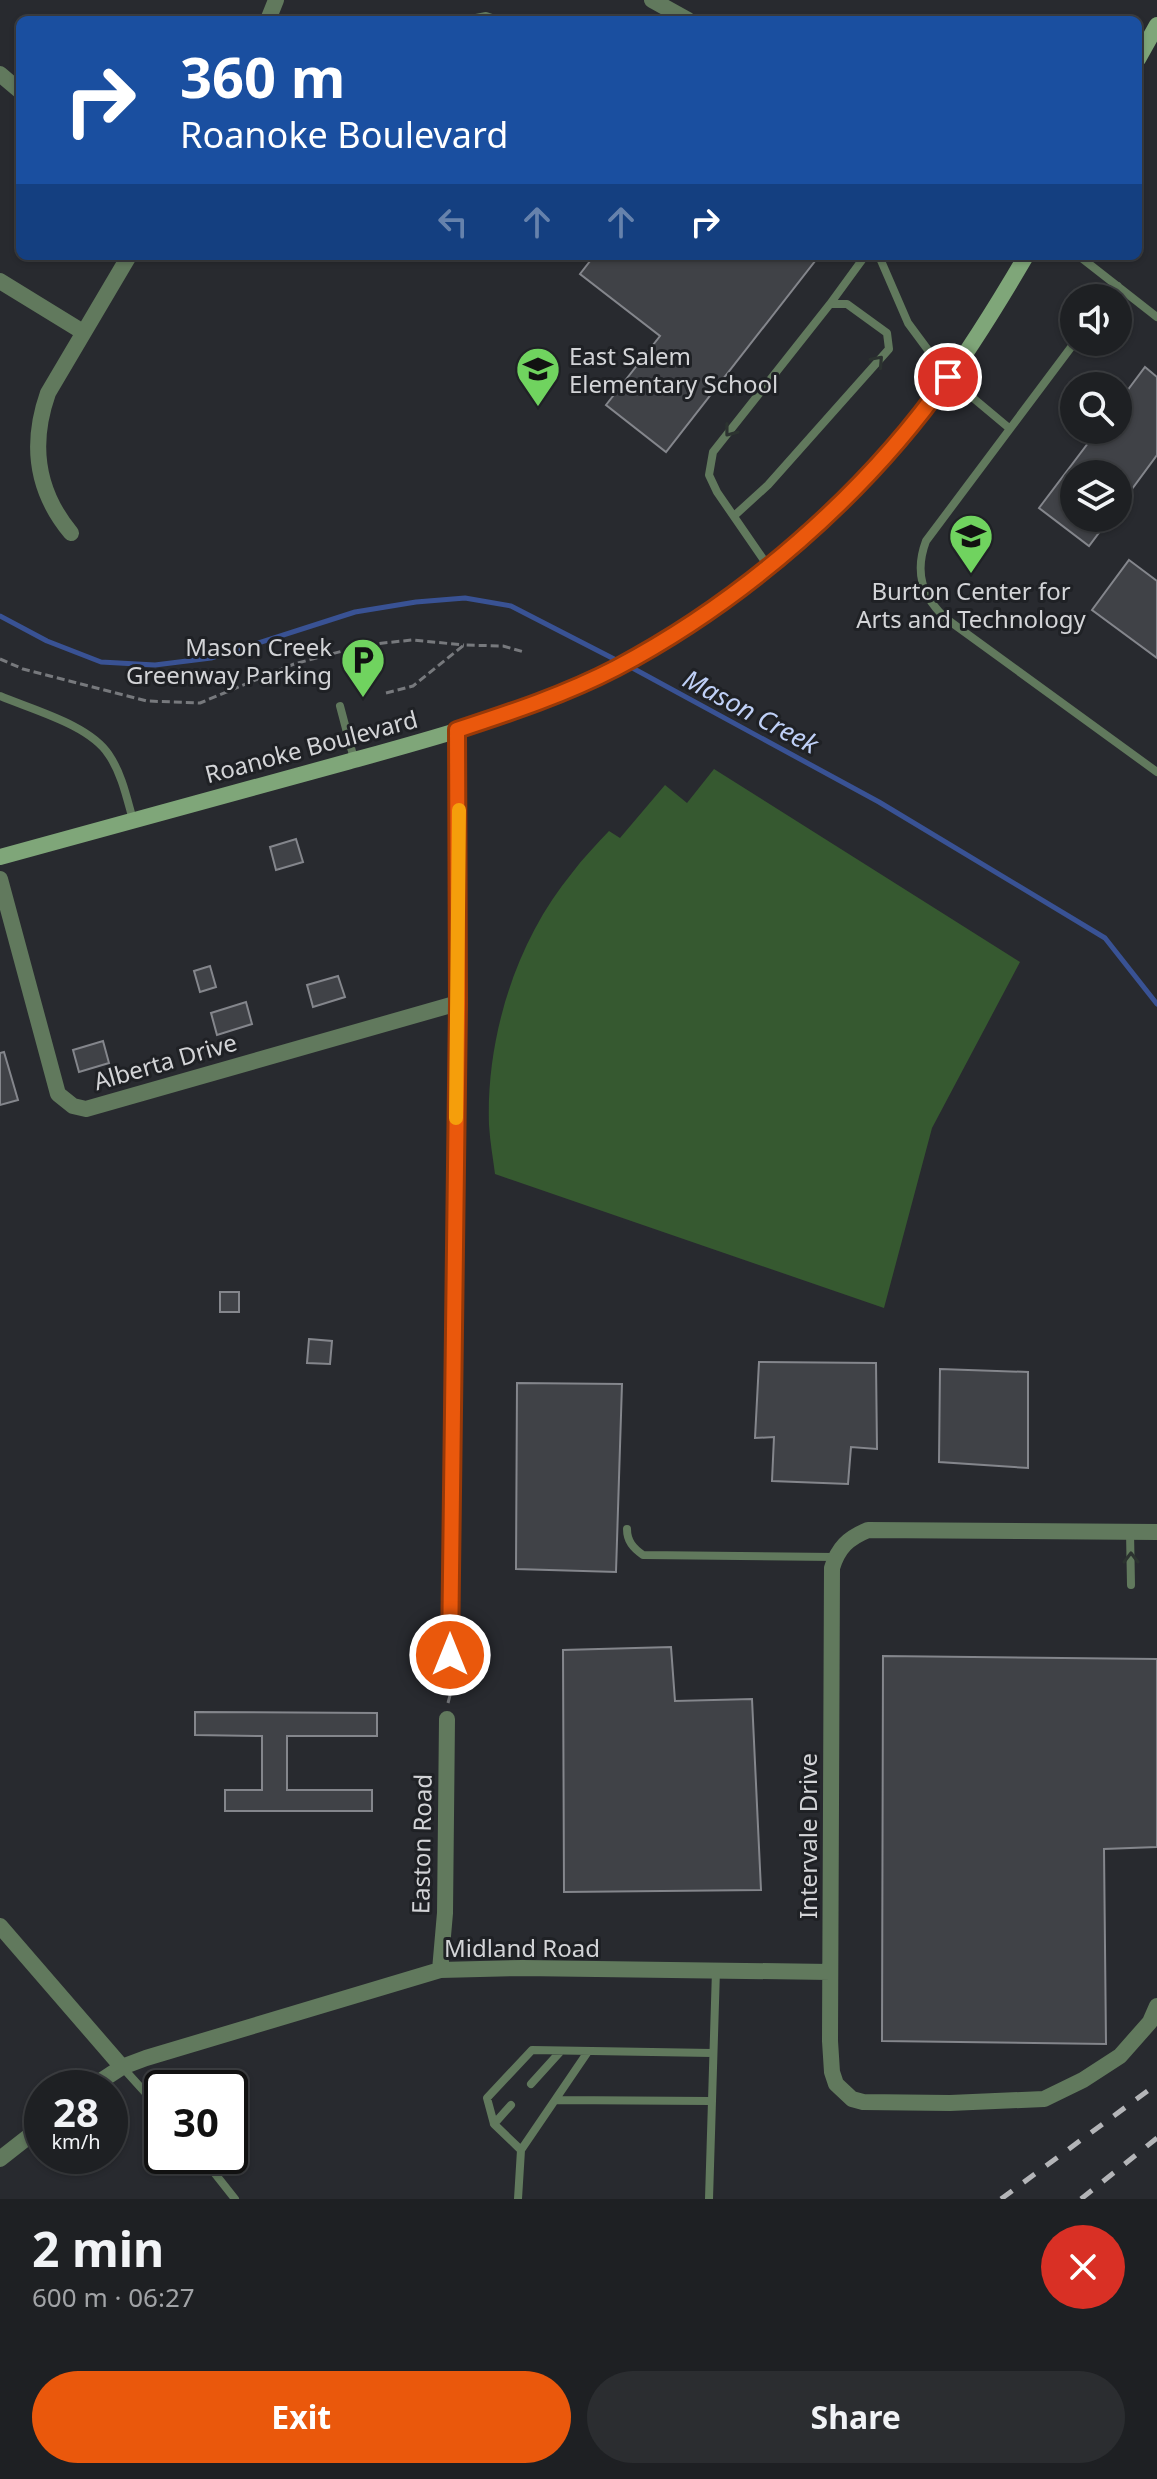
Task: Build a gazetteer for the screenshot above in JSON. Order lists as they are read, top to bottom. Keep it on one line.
{"streets":{"main road":["Roanoke Boulevard"],"street":["Alberta Drive","Intervale Drive","Easton Road","Midland Road"]},"crossings":[["Intervale Drive","Midland Road"],["Easton Road","Midland Road"]],"water":["Mason Creek"],"places":{"school or university":["East Salem Elementary School","Burton Center for Arts and Technology"],"parking":["Mason Creek Greenway Parking"]},"page":{"turn":["360 m","Roanoke Boulevard"],"speed":"28 km/h","limit":"30","heading":["2 min","600 m · 06:27"],"buttons":["Exit","Share"]}}
